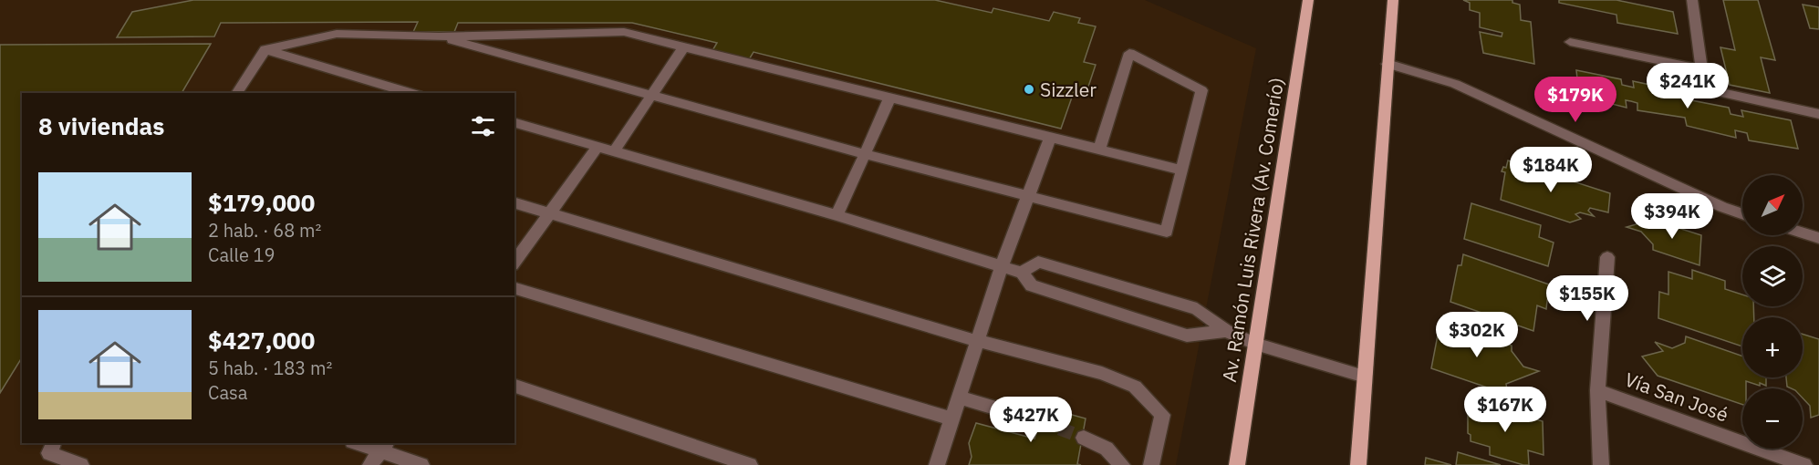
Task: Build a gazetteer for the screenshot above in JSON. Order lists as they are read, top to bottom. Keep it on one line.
{"streets":{"main road":["Av. Ramón Luis Rivera (Av. Comerío)"],"street":["Vía San José"]},"places":["Sizzler"],"north":"top right","page":{"price":["$241K","$179K","$184K","$394K","$155K","$302K","$167K","$427K"],"heading":"8 viviendas","list":[{"name":"$179,000","note":"2 hab. · 68 m² · Calle 19"},{"name":"$427,000","note":"5 hab. · 183 m² · Casa"}],"map_buttons":["+","−"]}}
